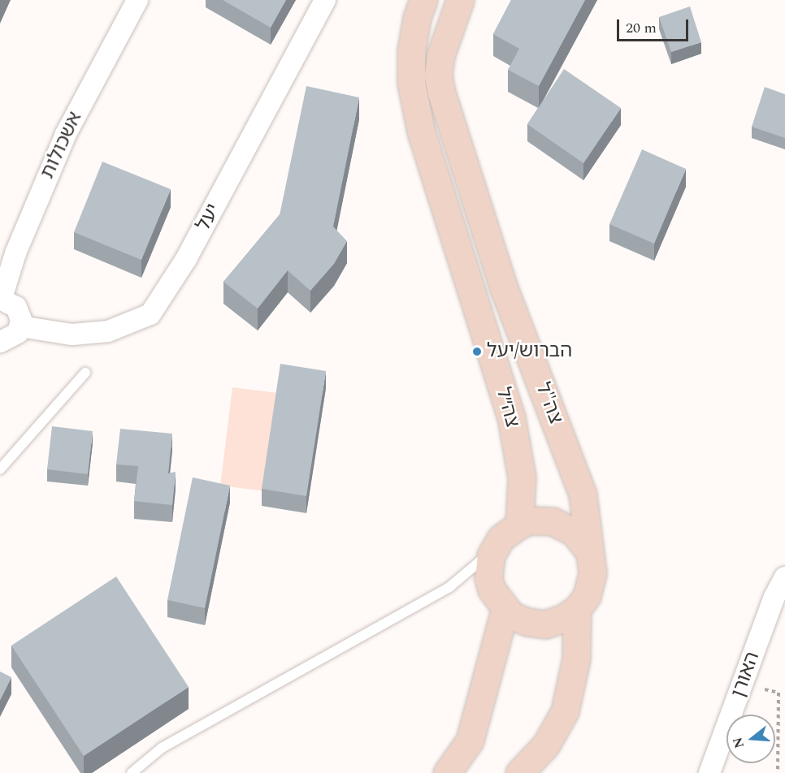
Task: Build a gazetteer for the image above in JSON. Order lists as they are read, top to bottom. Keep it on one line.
{"streets":{"main road":["צה\"ל","צה״ל"],"street":["אשכולות","יעל","האורן"]},"crossings":[["צה\"ל","צה״ל"]],"places":["הברוש/יעל"],"scale_bar":"20 m","north":"left"}
